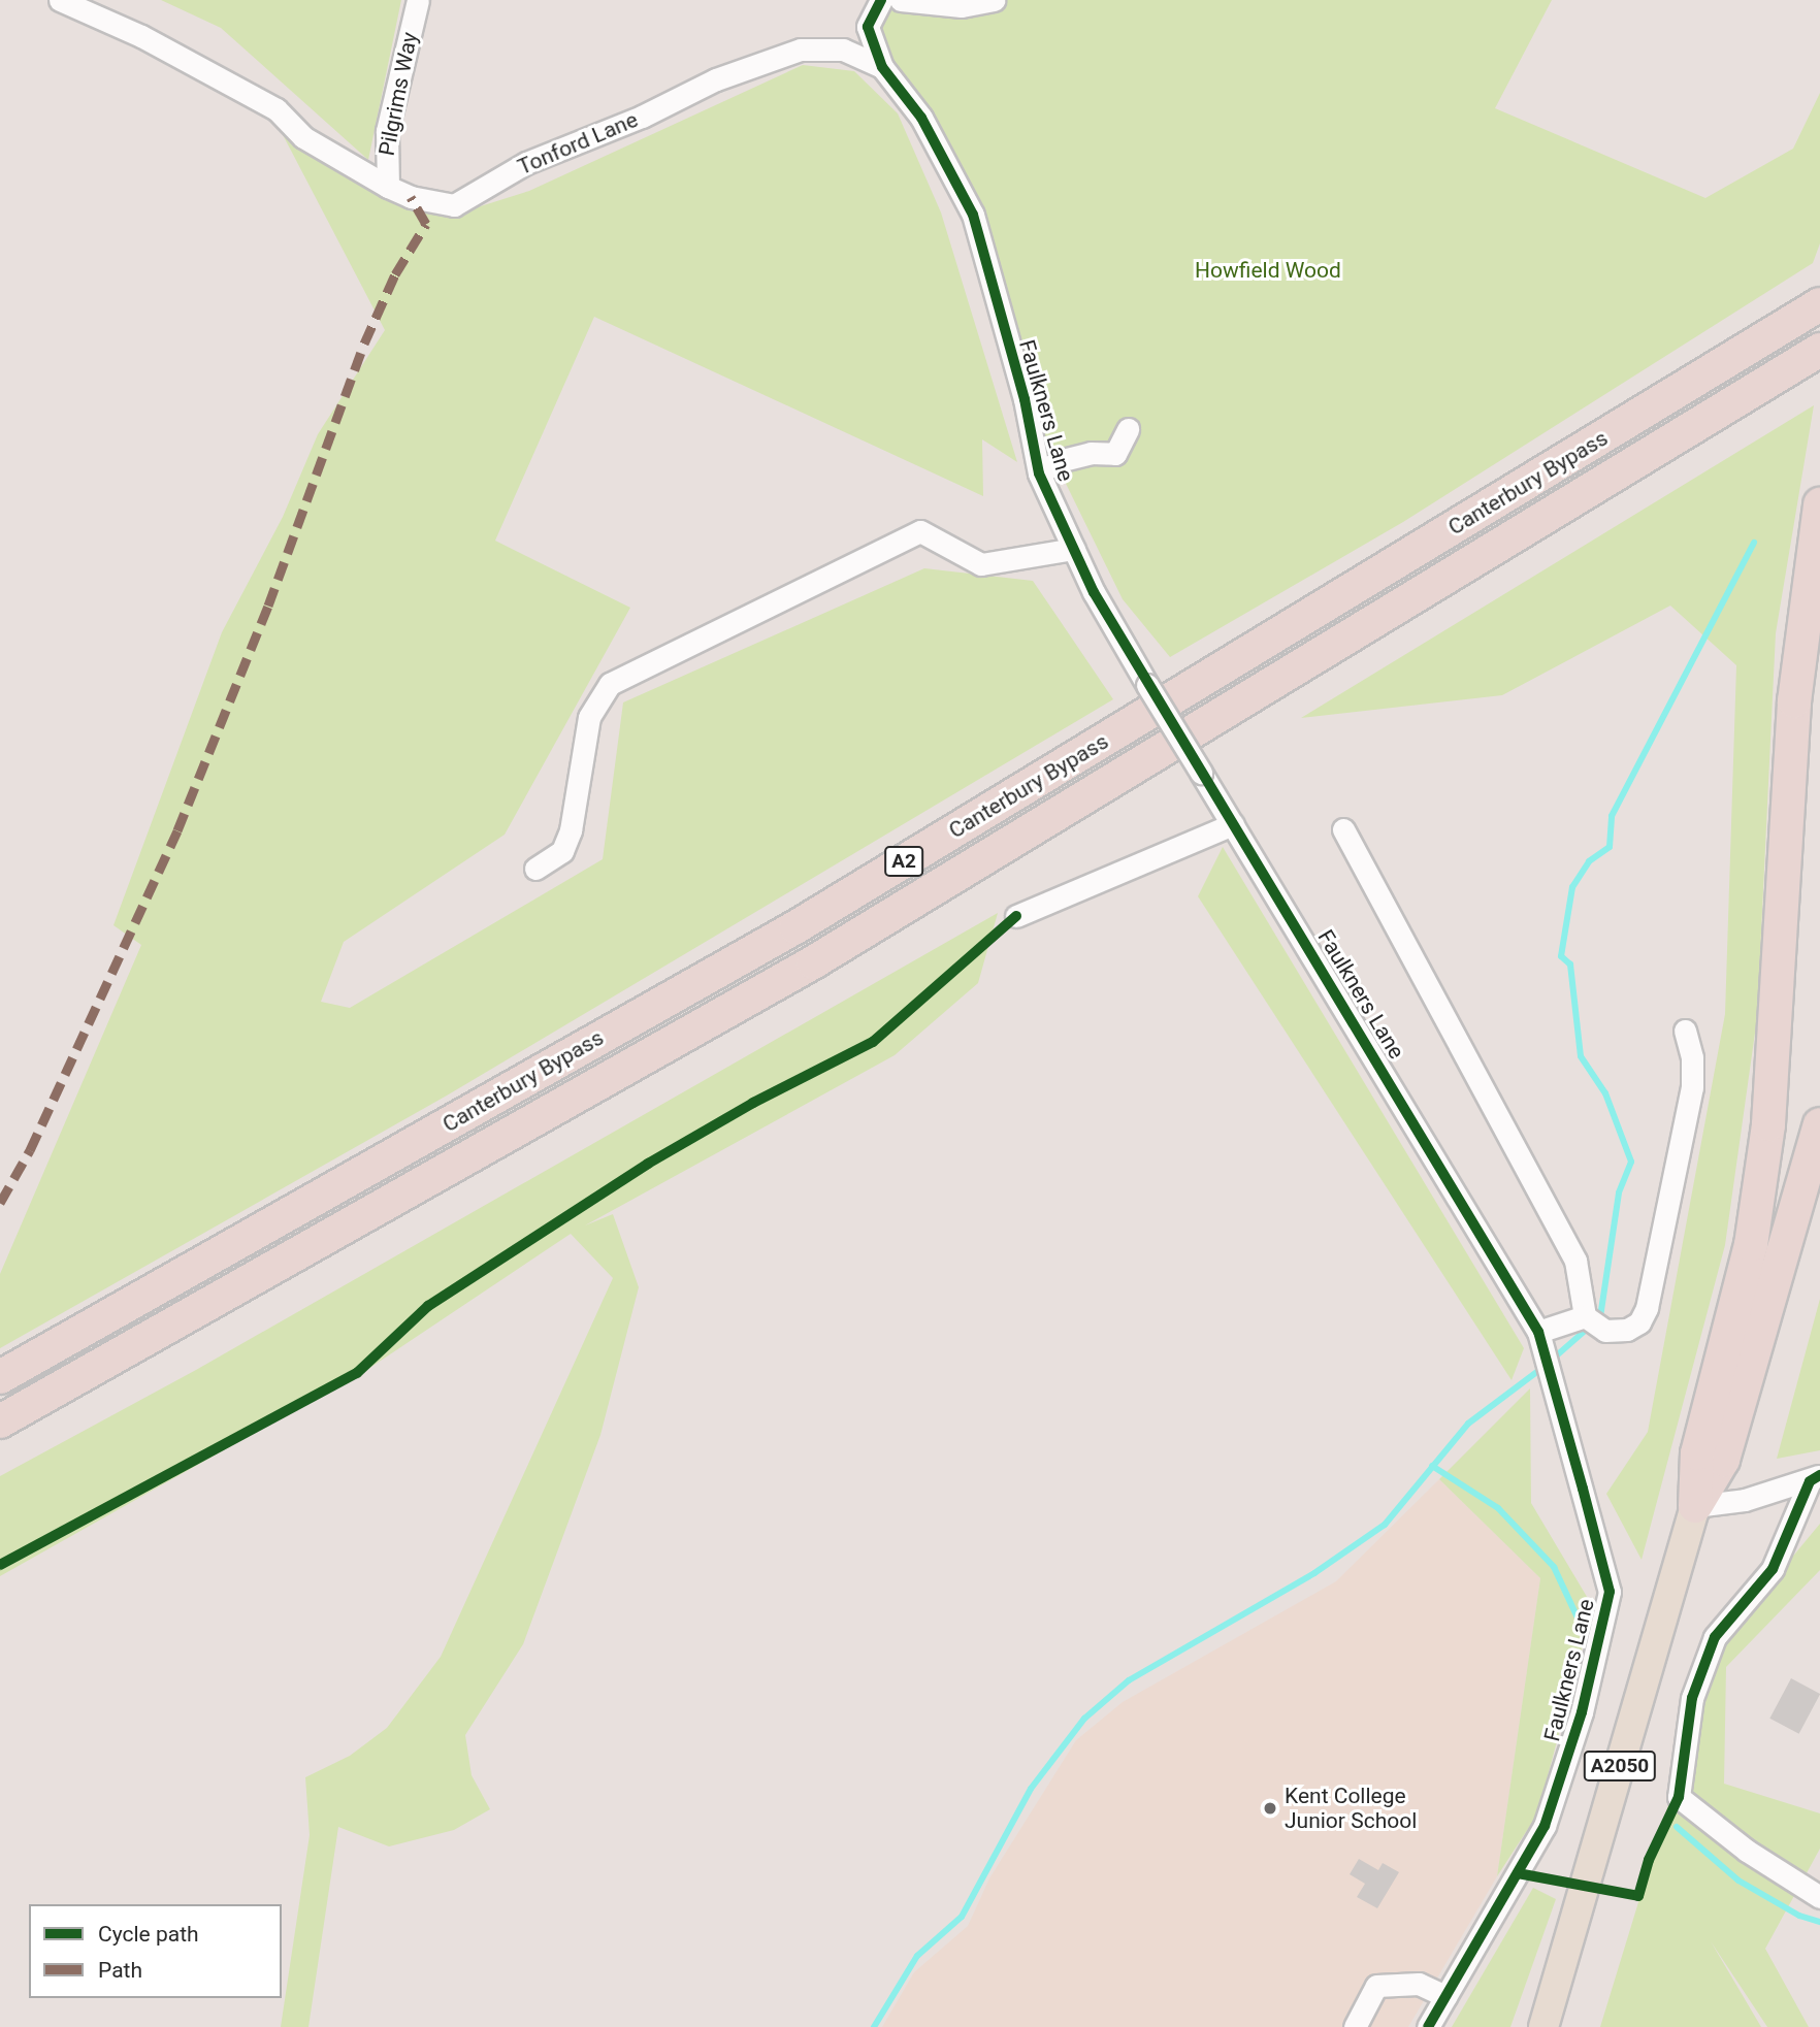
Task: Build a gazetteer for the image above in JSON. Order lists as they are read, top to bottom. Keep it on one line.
{"streets":{"highway":["Canterbury Bypass","A2"],"main road":["A2050"],"street":["Pilgrims Way","Tonford Lane","Faulkners Lane"]},"crossings":[["Pilgrims Way","Tonford Lane"],["Tonford Lane","Faulkners Lane"]],"parks":["Howfield Wood"],"places":["Kent College Junior School"],"legend":["Cycle path","Path"]}
